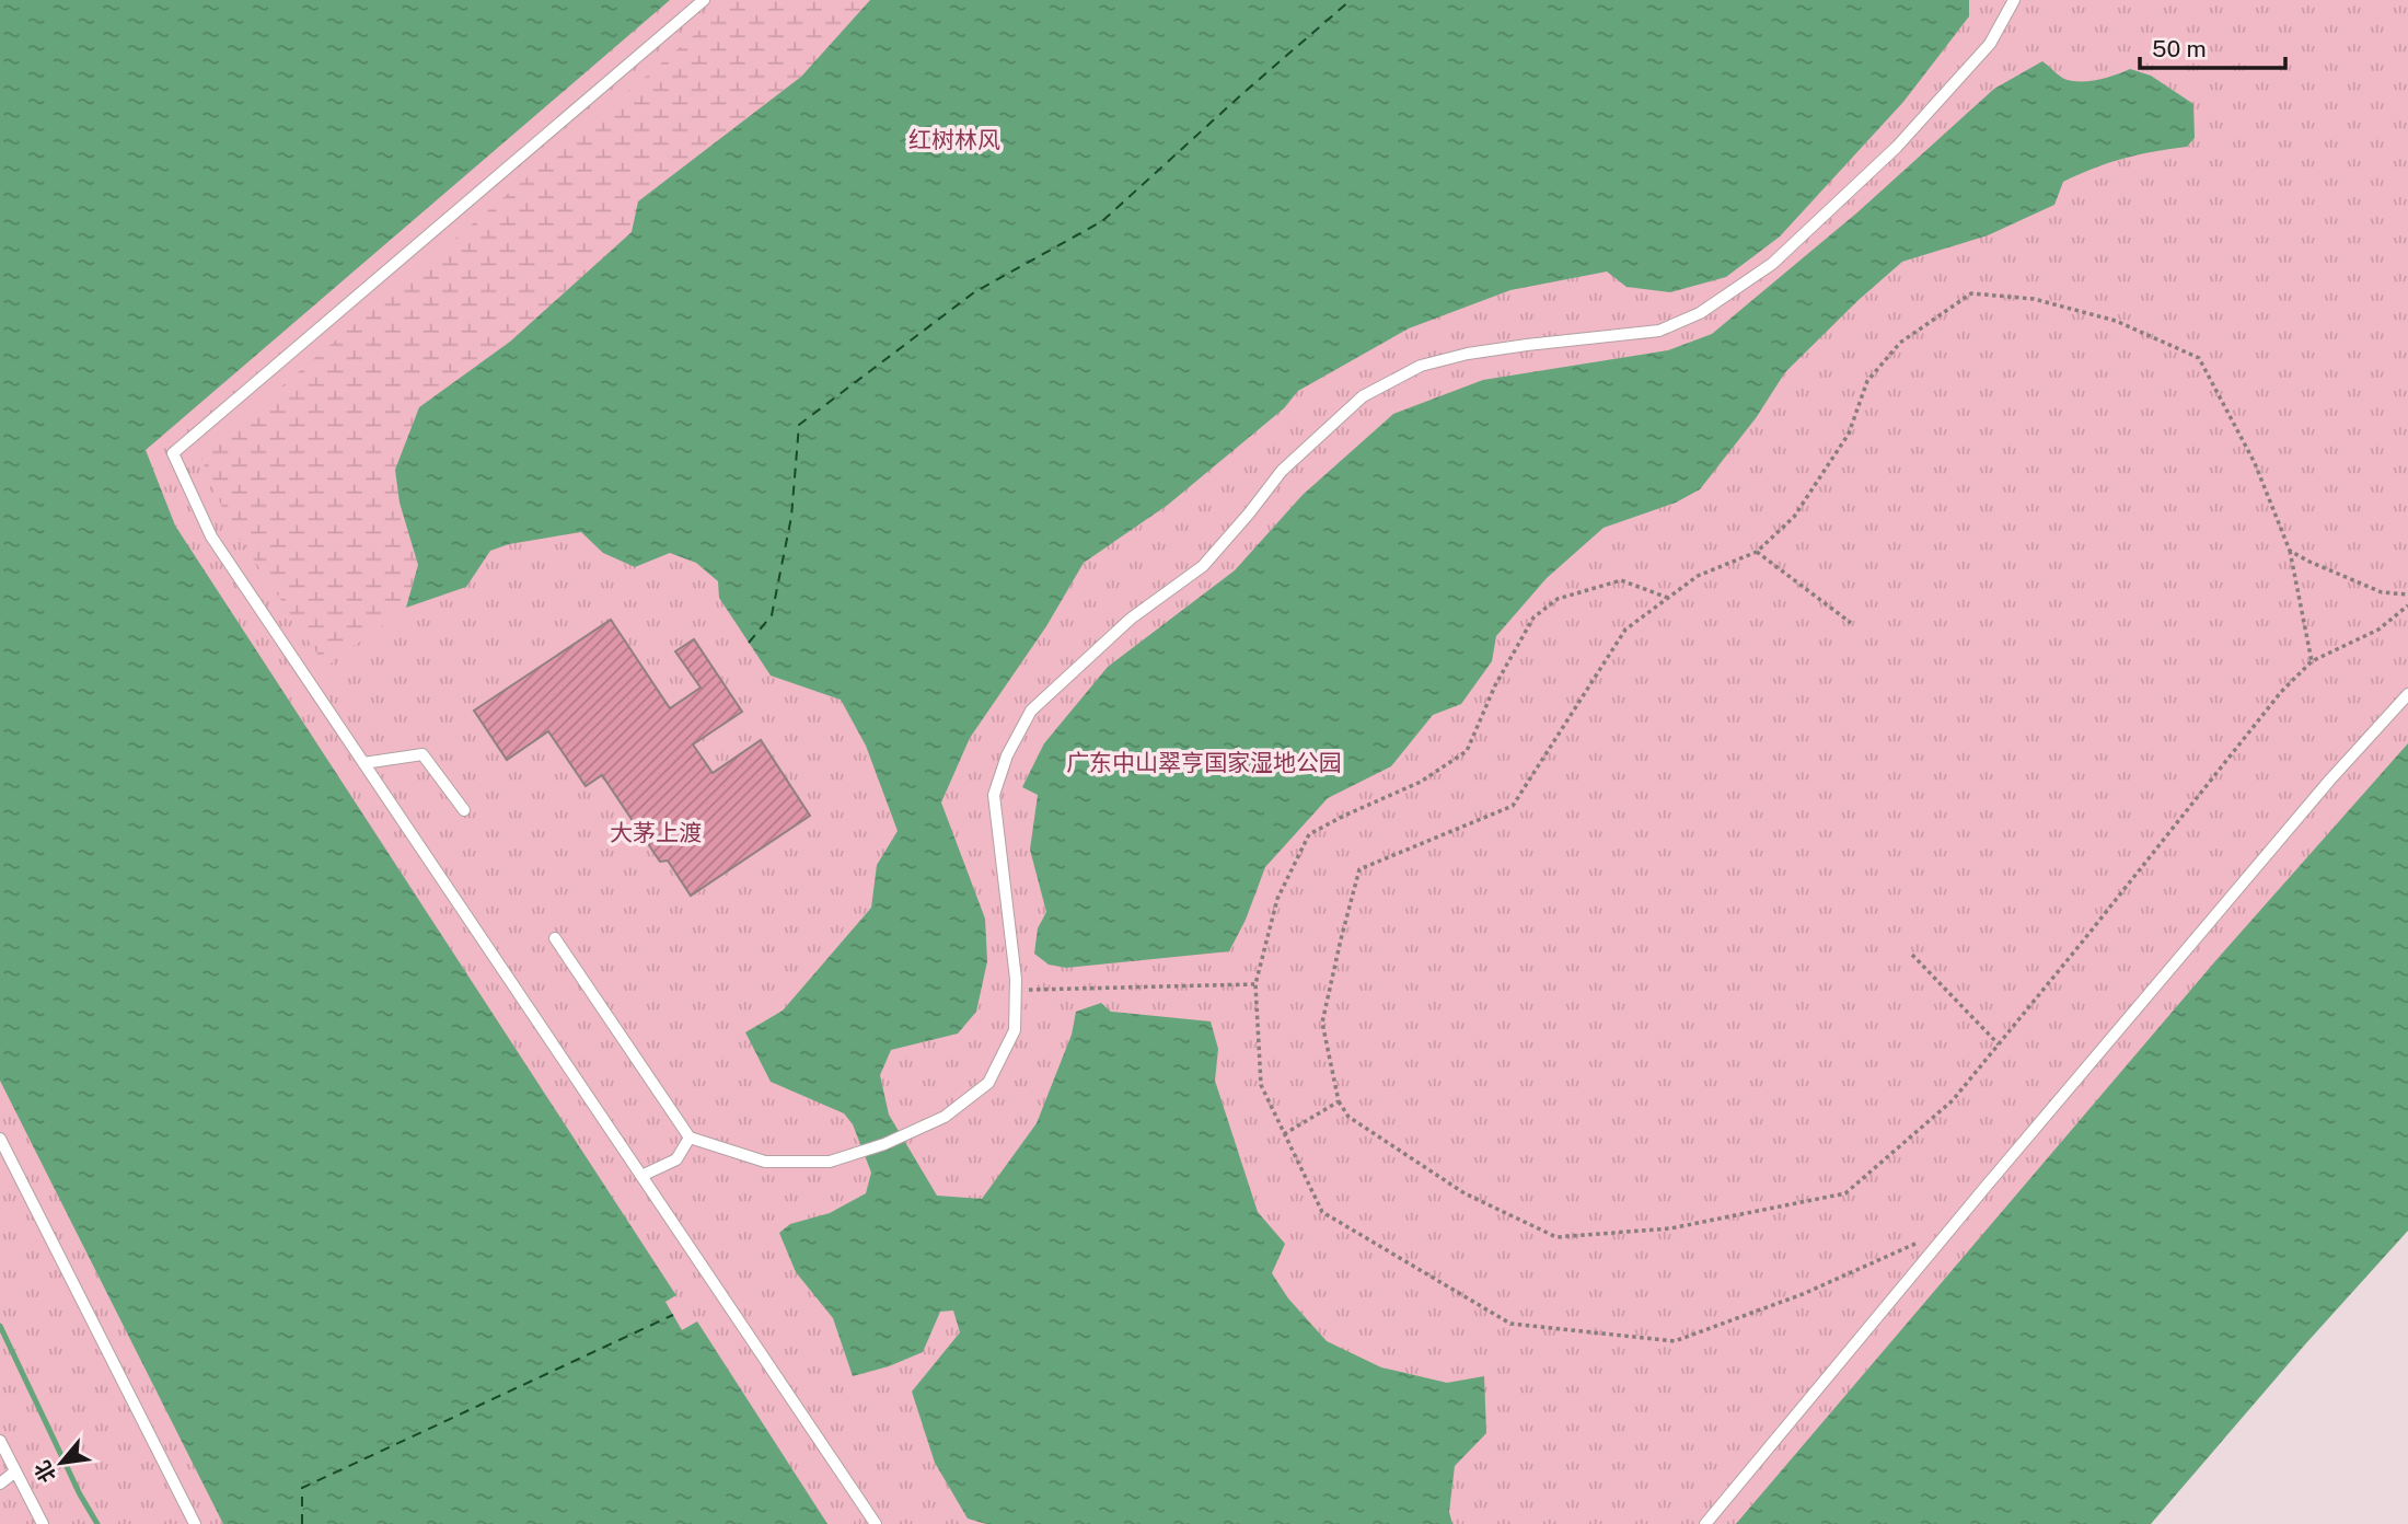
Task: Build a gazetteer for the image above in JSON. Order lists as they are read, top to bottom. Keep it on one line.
{"parks":["红树林风","广东中山翠亨国家湿地公园","大茅上渡"],"scale_bar":"50 m","north":"bottom left"}
